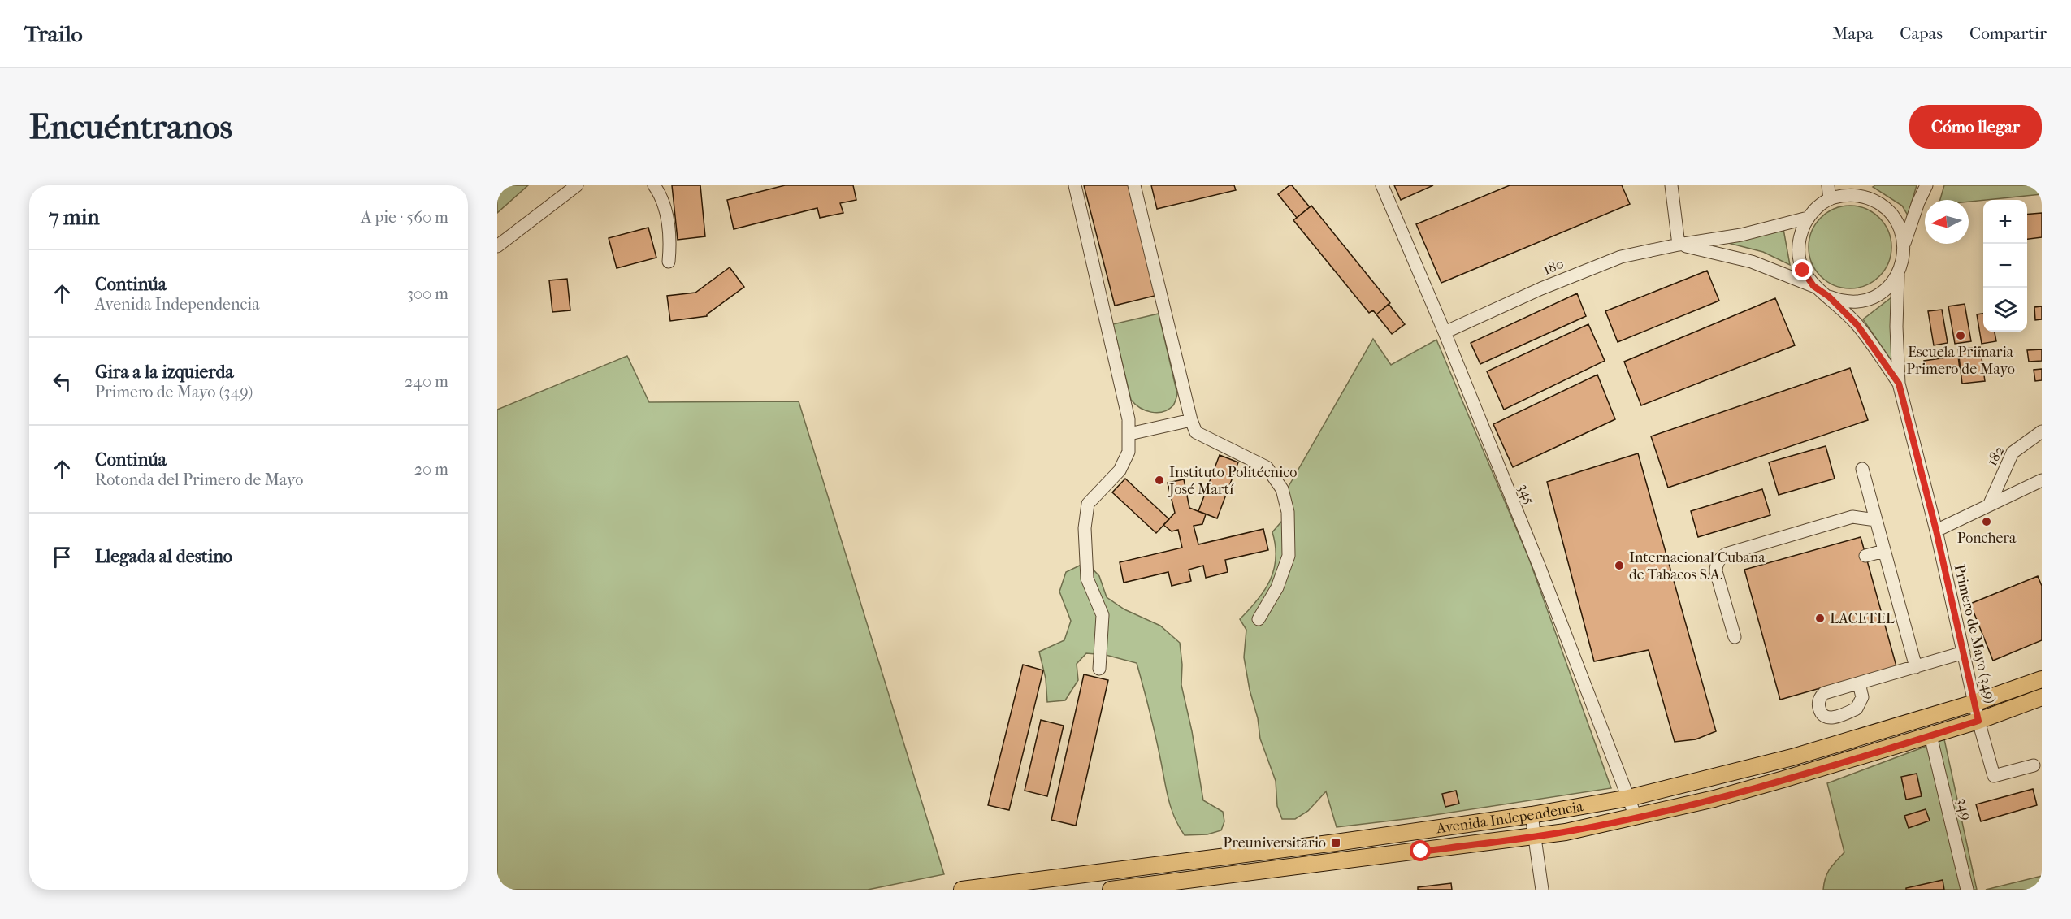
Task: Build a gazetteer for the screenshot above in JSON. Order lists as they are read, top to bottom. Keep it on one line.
{"streets":{"main road":["Avenida Independencia"],"street":["180","182","345","Primero de Mayo (349)","349"]},"crossings":[["180","345"],["180","Primero de Mayo (349)"],["345","Avenida Independencia"],["Primero de Mayo (349)","Avenida Independencia"],["349","Avenida Independencia"]],"places":{"other":["Escuela Primaria Primero de Mayo","Instituto Politécnico José Martí","Ponchera","Internacional Cubana de Tabacos S.A.","LACETEL"],"transit":["Preuniversitario"]},"north":"left","page":{"header":"Trailo","nav":["Mapa","Capas","Compartir"],"buttons":"Cómo llegar","title":"Encuéntranos","heading":["7 min","A pie · 560 m"],"map_buttons":["+","−"],"list":[["Continúa","Avenida Independencia","300 m"],["Gira a la izquierda","Primero de Mayo (349)","240 m"],["Continúa","Rotonda del Primero de Mayo","20 m"],"Llegada al destino"]}}
